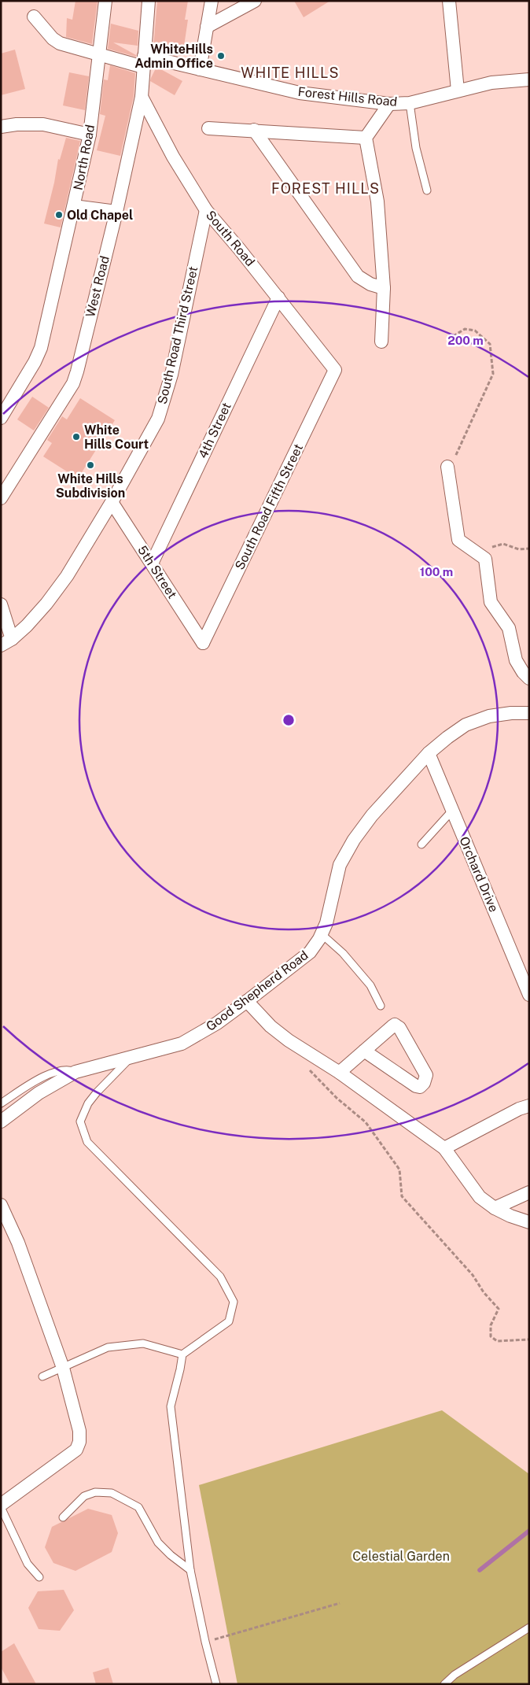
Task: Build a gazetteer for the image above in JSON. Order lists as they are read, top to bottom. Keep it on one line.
{"streets":{"street":["Forest Hills Road","North Road","South Road","West Road","South Road Third Street","4th Street","South Road Fifth Street","5th Street","Orchard Drive","Good Shepherd Road"]},"crossings":[["Forest Hills Road","North Road"],["Forest Hills Road","West Road"],["South Road","West Road"],["South Road","South Road Third Street"],["South Road","4th Street"],["South Road","South Road Fifth Street"],["South Road Third Street","5th Street"],["4th Street","5th Street"],["South Road Fifth Street","5th Street"],["Orchard Drive","Good Shepherd Road"]],"districts":["WHITE HILLS","FOREST HILLS"],"parks":["Celestial Garden"],"places":["WhiteHills Admin Office","Old Chapel","White Hills Court","White Hills Subdivision"],"rings":["200 m","100 m"]}
